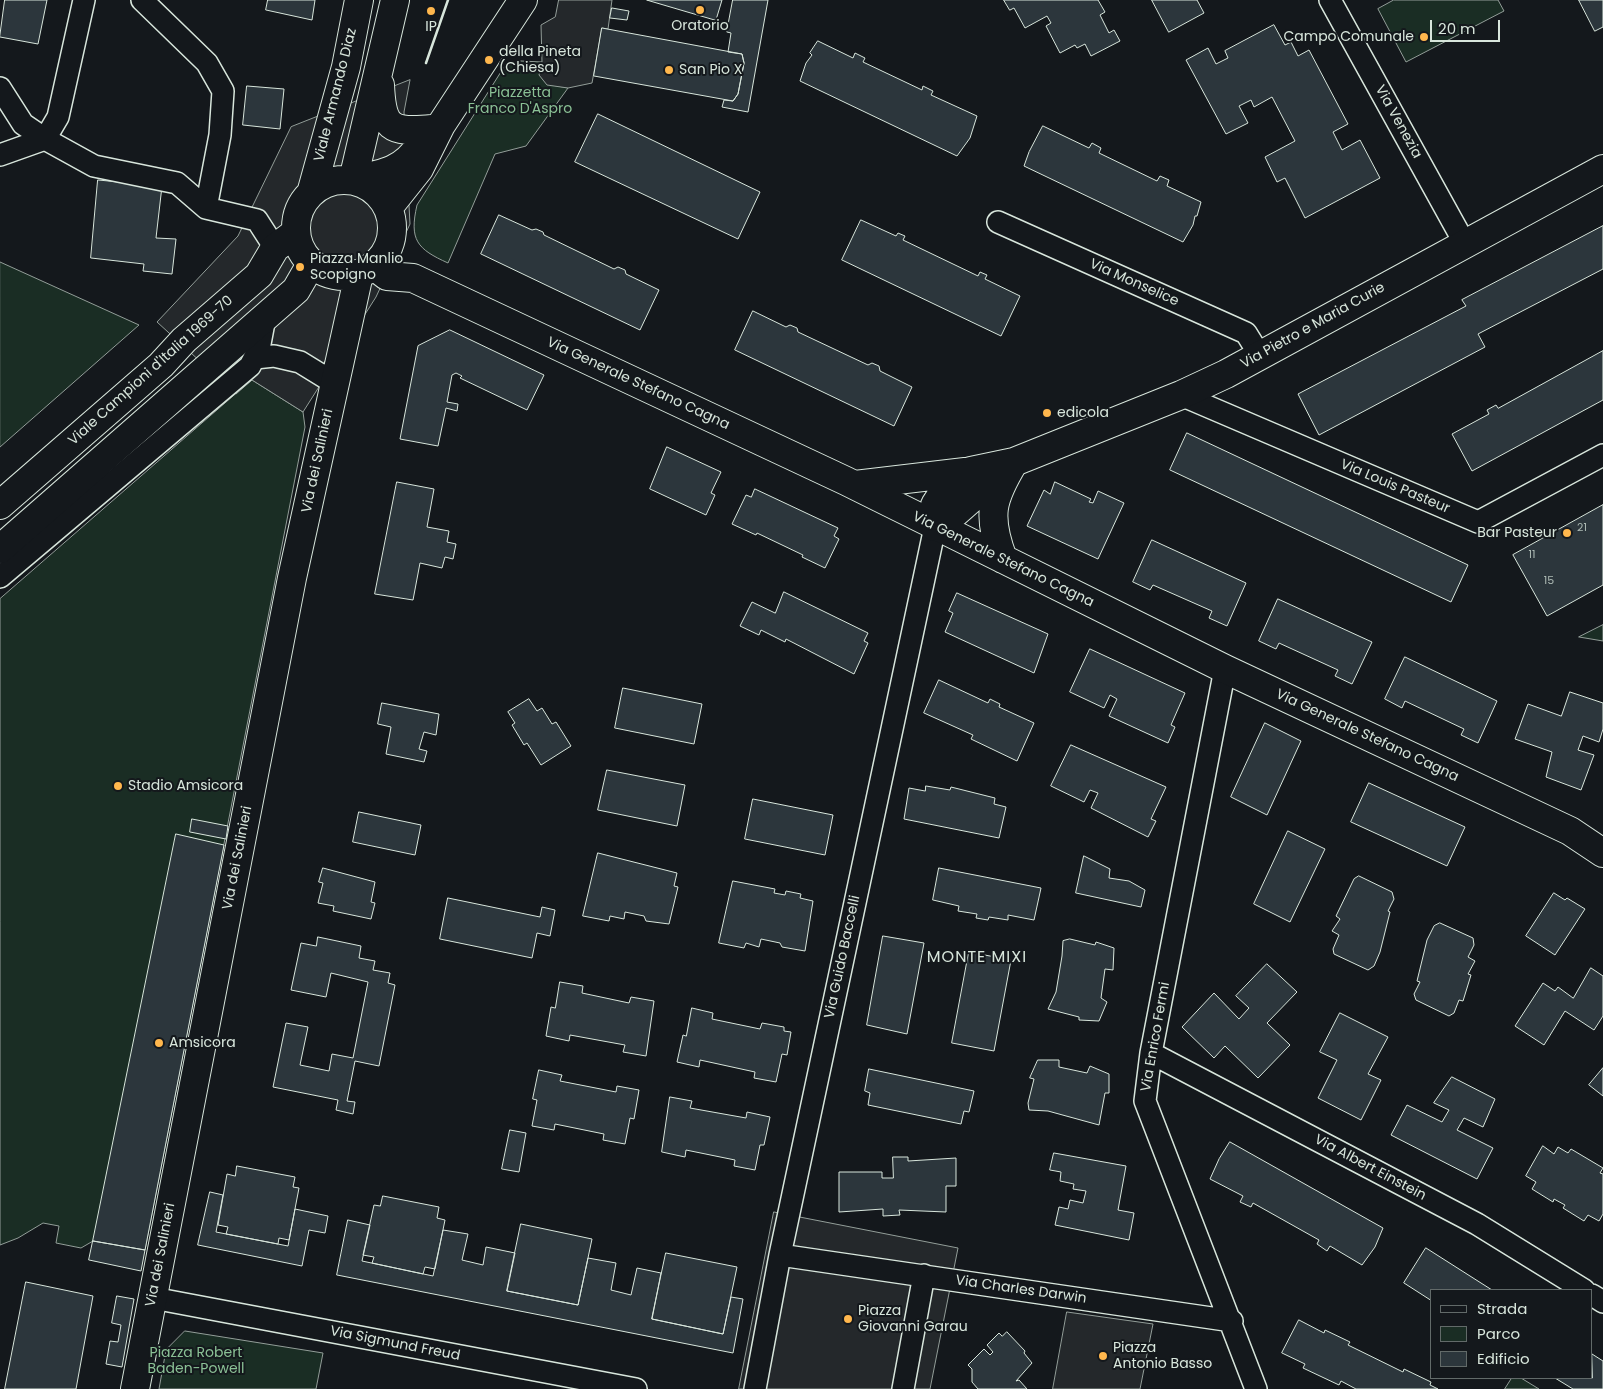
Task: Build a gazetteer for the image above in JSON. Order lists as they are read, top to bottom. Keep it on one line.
{"streets":{"street":["Viale Armando Diaz","Via Venezia","Via Monselice","Via Pietro e Maria Curie","Viale Campioni d'Italia 1969-70","Via Generale Stefano Cagna","Via dei Salinieri","Via Louis Pasteur","Via Guido Baccelli","Via Enrico Fermi","Via Albert Einstein","Via Charles Darwin","Via Sigmund Freud"]},"crossings":[["Viale Armando Diaz","Viale Campioni d'Italia 1969-70"],["Viale Armando Diaz","Via Generale Stefano Cagna"],["Viale Armando Diaz","Via dei Salinieri"],["Via Venezia","Via Pietro e Maria Curie"],["Via Monselice","Via Pietro e Maria Curie"],["Via Pietro e Maria Curie","Via Generale Stefano Cagna"],["Via Pietro e Maria Curie","Via Louis Pasteur"],["Via Pietro e Maria Curie","Via Guido Baccelli"],["Viale Campioni d'Italia 1969-70","Via Generale Stefano Cagna"],["Viale Campioni d'Italia 1969-70","Via dei Salinieri"],["Via Generale Stefano Cagna","Via dei Salinieri"],["Via Generale Stefano Cagna","Via Guido Baccelli"],["Via Generale Stefano Cagna","Via Enrico Fermi"],["Via dei Salinieri","Via Sigmund Freud"],["Via Enrico Fermi","Via Albert Einstein"],["Via Enrico Fermi","Via Charles Darwin"]],"districts":["MONTE MIXI"],"parks":["Piazzetta Franco D'Aspro","Piazza Robert Baden-Powell"],"places":["Oratorio","IP","Campo Comunale","della Pineta (Chiesa)","San Pio X","Piazza Manlio Scopigno","edicola","Bar Pasteur","Stadio Amsicora","Amsicora","Piazza Giovanni Garau","Piazza Antonio Basso"],"house_numbers":["21","11","15"],"legend":["Strada","Parco","Edificio"],"scale_bar":"20 m"}
